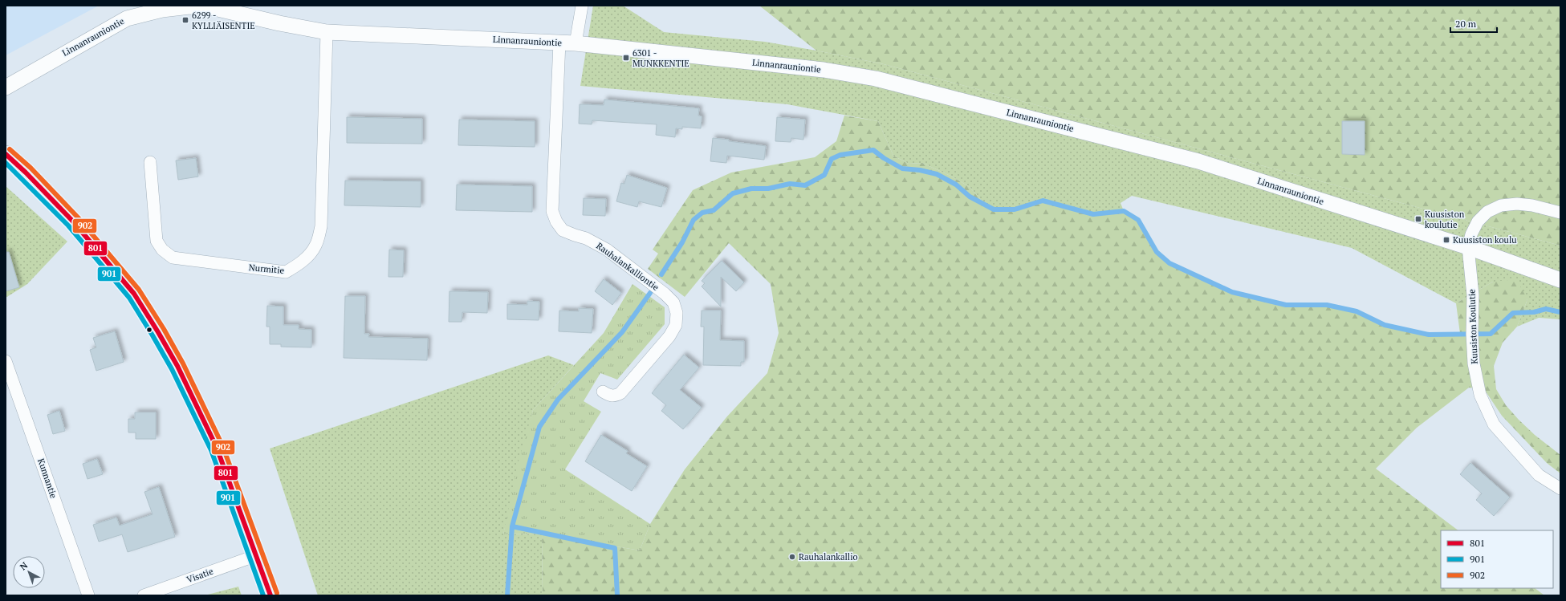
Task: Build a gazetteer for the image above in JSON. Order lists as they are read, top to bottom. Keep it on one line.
{"streets":{"street":["Linnanrauniontie","Rauhalankalliontie","Nurmitie","Kuusiston Koulutie","Kunnantie","Visatie"]},"crossings":[["Linnanrauniontie","Rauhalankalliontie"],["Linnanrauniontie","Nurmitie"],["Linnanrauniontie","Kuusiston Koulutie"]],"places":{"transit":["6299 - KYLLIÄISENTIE","6301 - MUNKKENTIE","Kuusiston koulutie","Kuusiston koulu"],"other":["Rauhalankallio"]},"lines":["transit line 902","transit line 801","transit line 901"],"legend":["801","901","902"],"scale_bar":"20 m","north":"top left"}
